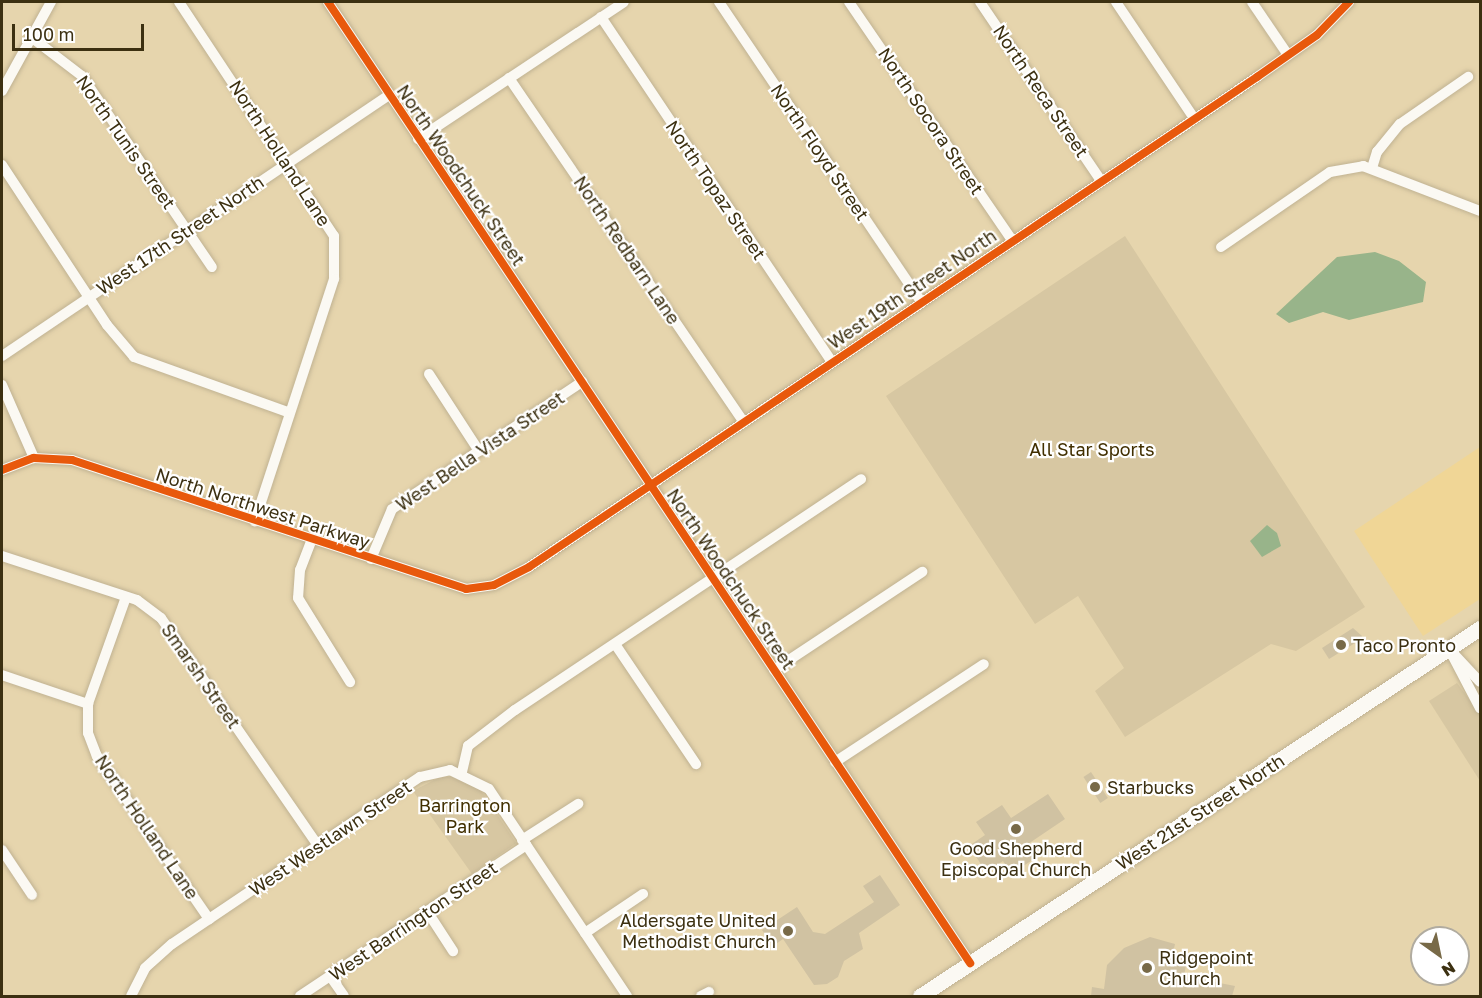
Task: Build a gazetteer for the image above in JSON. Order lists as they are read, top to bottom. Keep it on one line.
{"streets":{"main road":["West 21st Street North"],"street":["North Reca Street","North Socora Street","North Tunis Street","North Floyd Street","North Holland Lane","North Woodchuck Street","North Topaz Street","West 17th Street North","North Redbarn Lane","West 19th Street North","West Bella Vista Street","North Northwest Parkway","Smarsh Street","West Westlawn Street","West Barrington Street"]},"crossings":[["North Reca Street","West 19th Street North"],["North Socora Street","West 19th Street North"],["North Tunis Street","West 17th Street North"],["North Floyd Street","West 19th Street North"],["North Holland Lane","West 17th Street North"],["North Holland Lane","North Northwest Parkway"],["North Holland Lane","Smarsh Street"],["North Holland Lane","West Westlawn Street"],["North Woodchuck Street","West 17th Street North"],["North Woodchuck Street","West 19th Street North"],["North Woodchuck Street","West Bella Vista Street"],["North Woodchuck Street","West 21st Street North"],["North Topaz Street","West 19th Street North"],["North Redbarn Lane","West 19th Street North"],["West 19th Street North","North Northwest Parkway"],["West Bella Vista Street","North Northwest Parkway"],["Smarsh Street","West Westlawn Street"]],"parks":["All Star Sports","Barrington Park"],"places":["Taco Pronto","Starbucks","Good Shepherd Episcopal Church","Aldersgate United Methodist Church","Ridgepoint Church"],"scale_bar":"100 m","north":"bottom right"}
